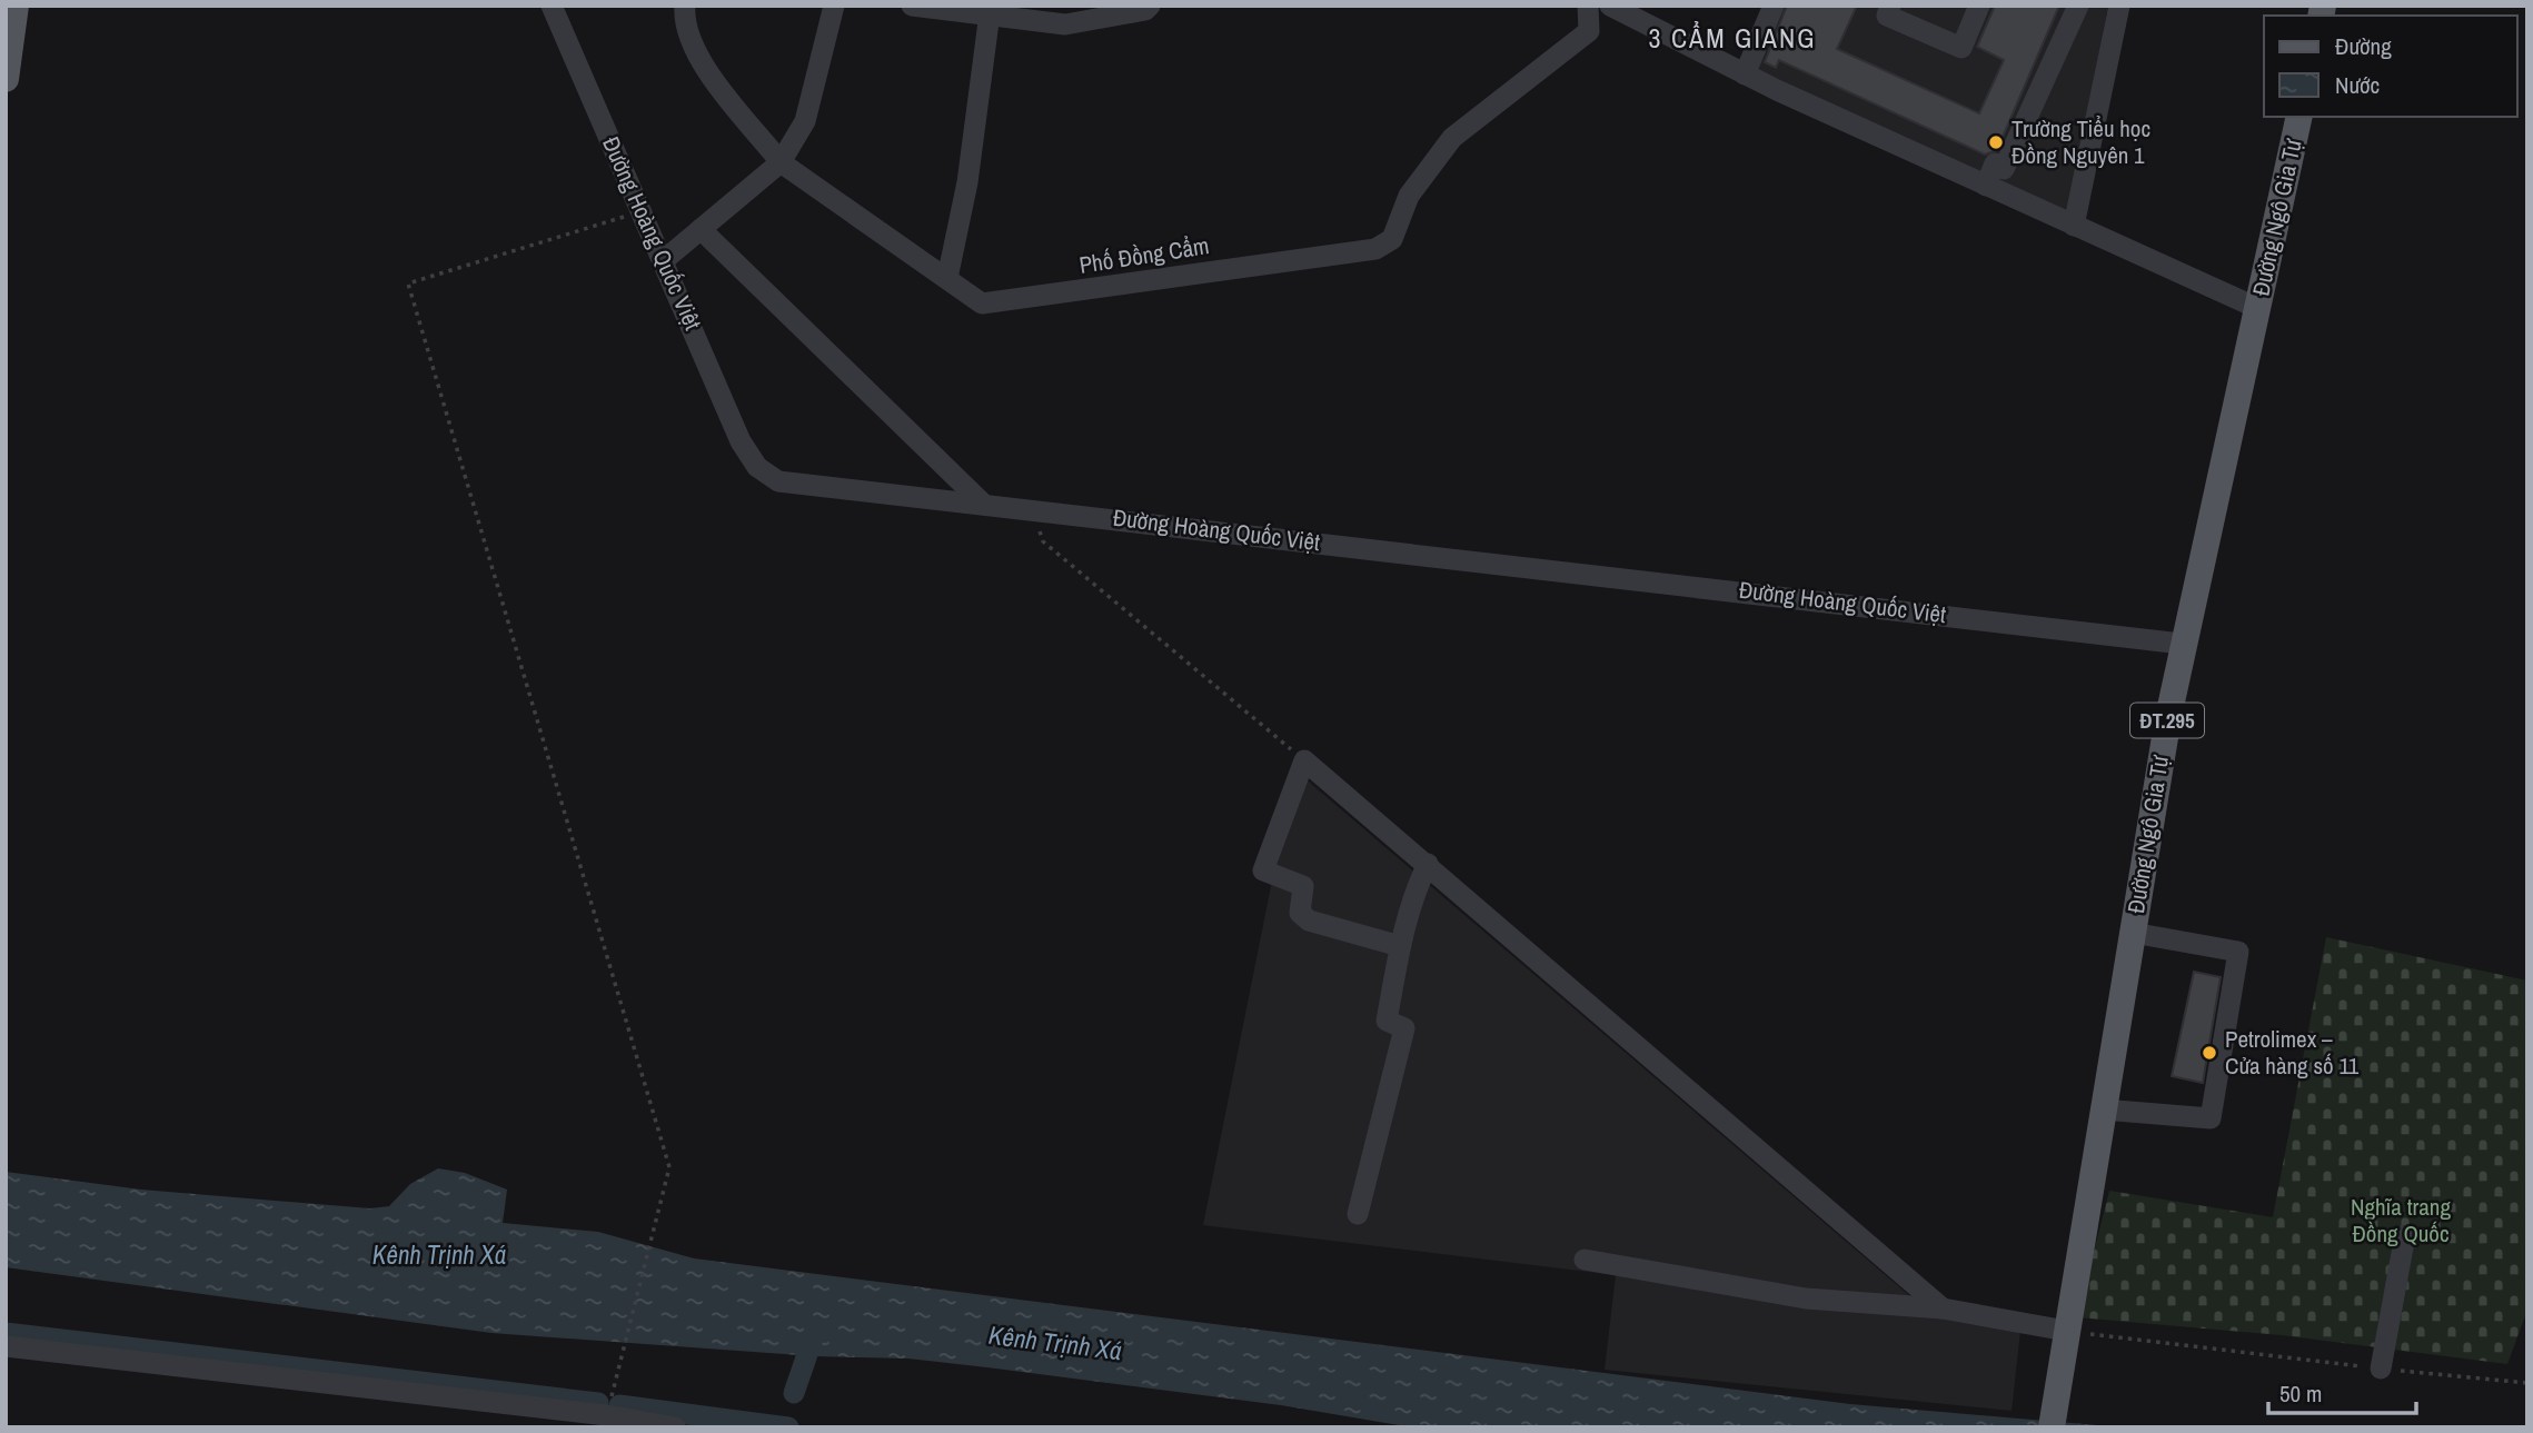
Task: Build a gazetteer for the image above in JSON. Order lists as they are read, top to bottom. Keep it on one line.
{"streets":{"main road":["Đường Ngô Gia Tự","ĐT.295"],"street":["Đường Hoàng Quốc Việt","Phố Đồng Cẩm"]},"crossings":[["Đường Ngô Gia Tự","Đường Hoàng Quốc Việt"],["Đường Ngô Gia Tự","ĐT.295"]],"districts":["3 CẨM GIANG"],"water":["Kênh Trịnh Xá"],"parks":["Nghĩa trang Đồng Quốc"],"places":["Trường Tiểu học Đồng Nguyên 1","Petrolimex – Cửa hàng số 11"],"legend":["Đường","Nước"],"scale_bar":"50 m"}
